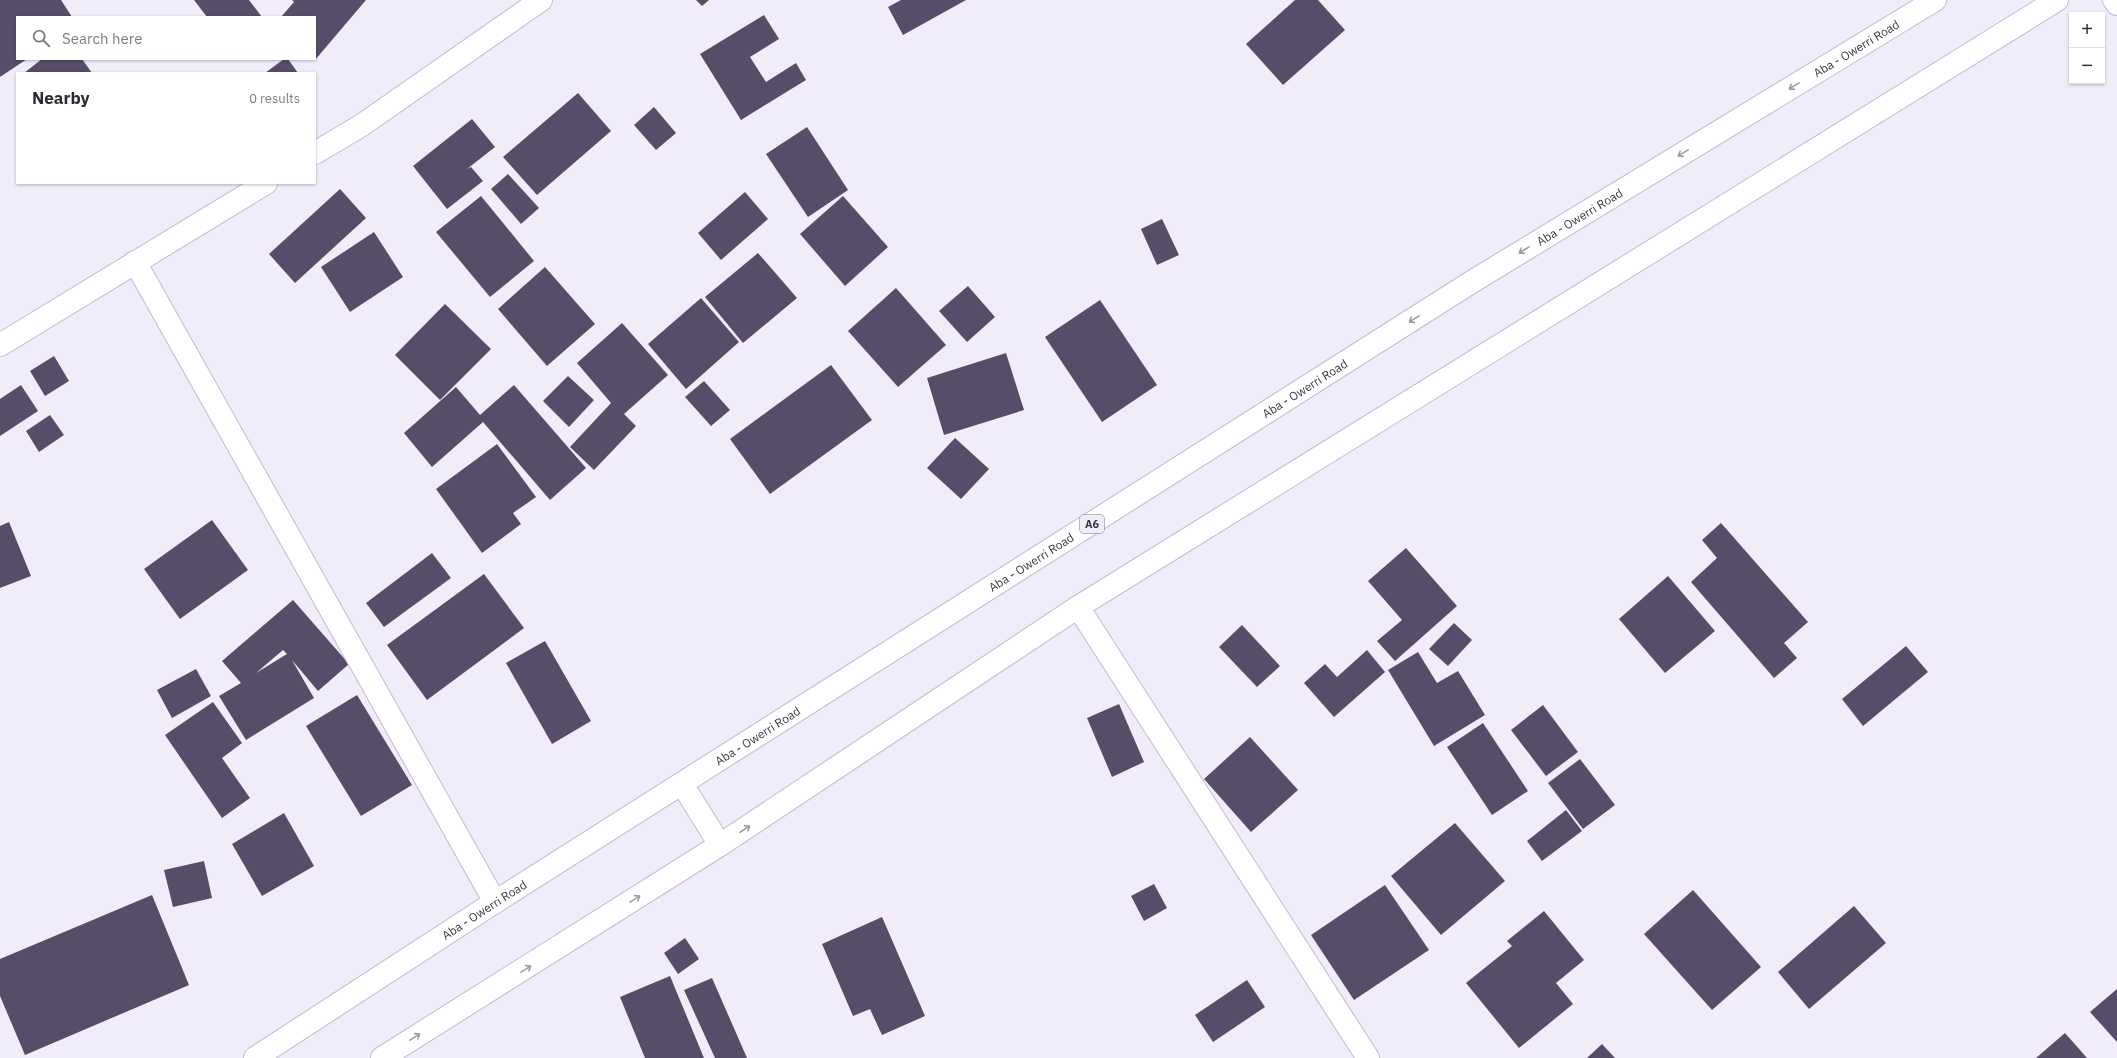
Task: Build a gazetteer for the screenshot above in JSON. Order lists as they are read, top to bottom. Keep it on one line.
{"streets":{"main road":["Aba - Owerri Road","A6"]},"page":{"map_buttons":["+","−"],"search":"Search here","heading":["Nearby","0 results"]}}
